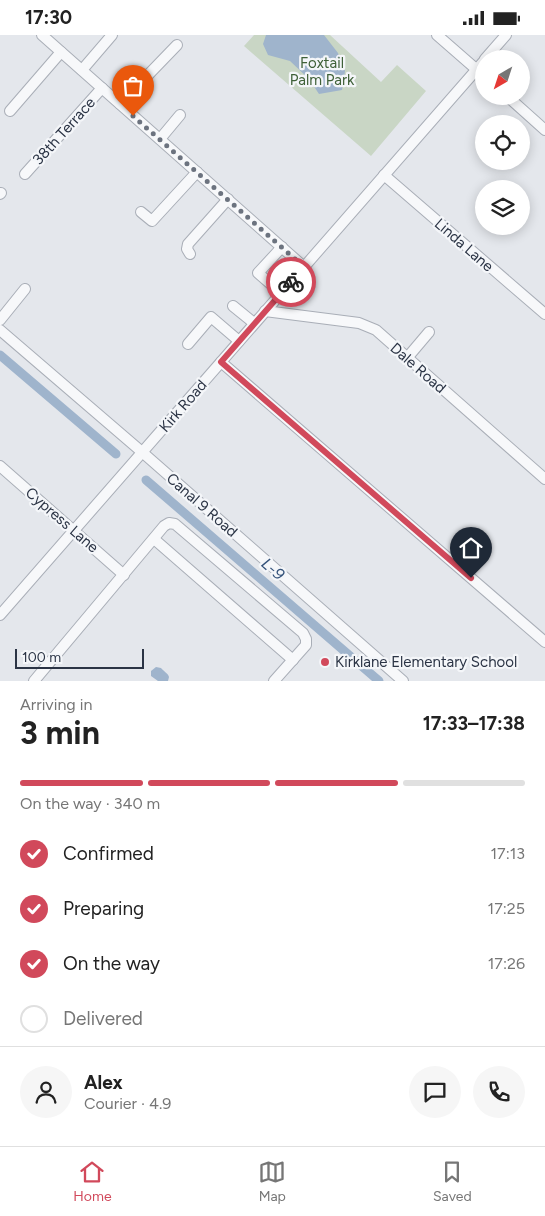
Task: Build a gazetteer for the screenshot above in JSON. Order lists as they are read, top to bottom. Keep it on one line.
{"streets":{"street":["38th Terrace","Linda Lane","Dale Road","Kirk Road","Canal 9 Road","Cypress Lane"]},"crossings":[["Linda Lane","Kirk Road"],["Dale Road","Kirk Road"],["Kirk Road","Canal 9 Road"],["Kirk Road","Cypress Lane"]],"water":["L-9"],"parks":["Foxtail Palm Park"],"places":["Kirklane Elementary School"],"scale_bar":"100 m","north":"bottom left","page":{"status":"17:30","scale":"100 m","heading":["3 min","Arriving in","17:33–17:38"],"panel":["Alex","Courier · 4.9"],"bar":"On the way · 340 m","list":[["Confirmed","17:13"],["Preparing","17:25"],["On the way","17:26"],"Delivered"],"tabs":["Home","Map","Saved"]}}
